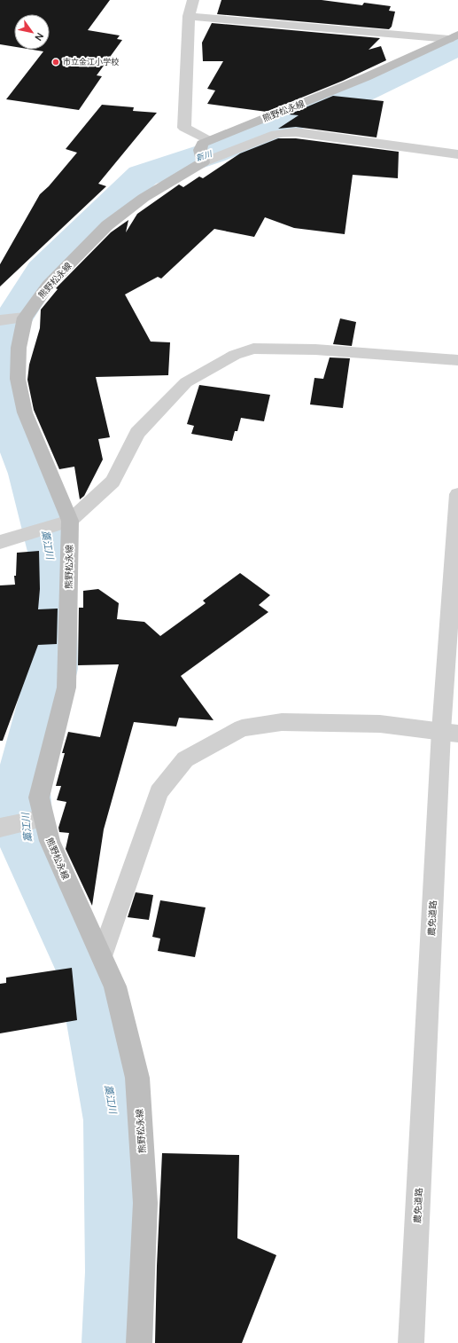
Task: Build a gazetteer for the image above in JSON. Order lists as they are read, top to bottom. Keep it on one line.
{"streets":{"main road":["熊野松永線"],"street":["農免道路"]},"water":["新川","藁江川"],"places":["市立金江小学校"],"north":"bottom right"}
